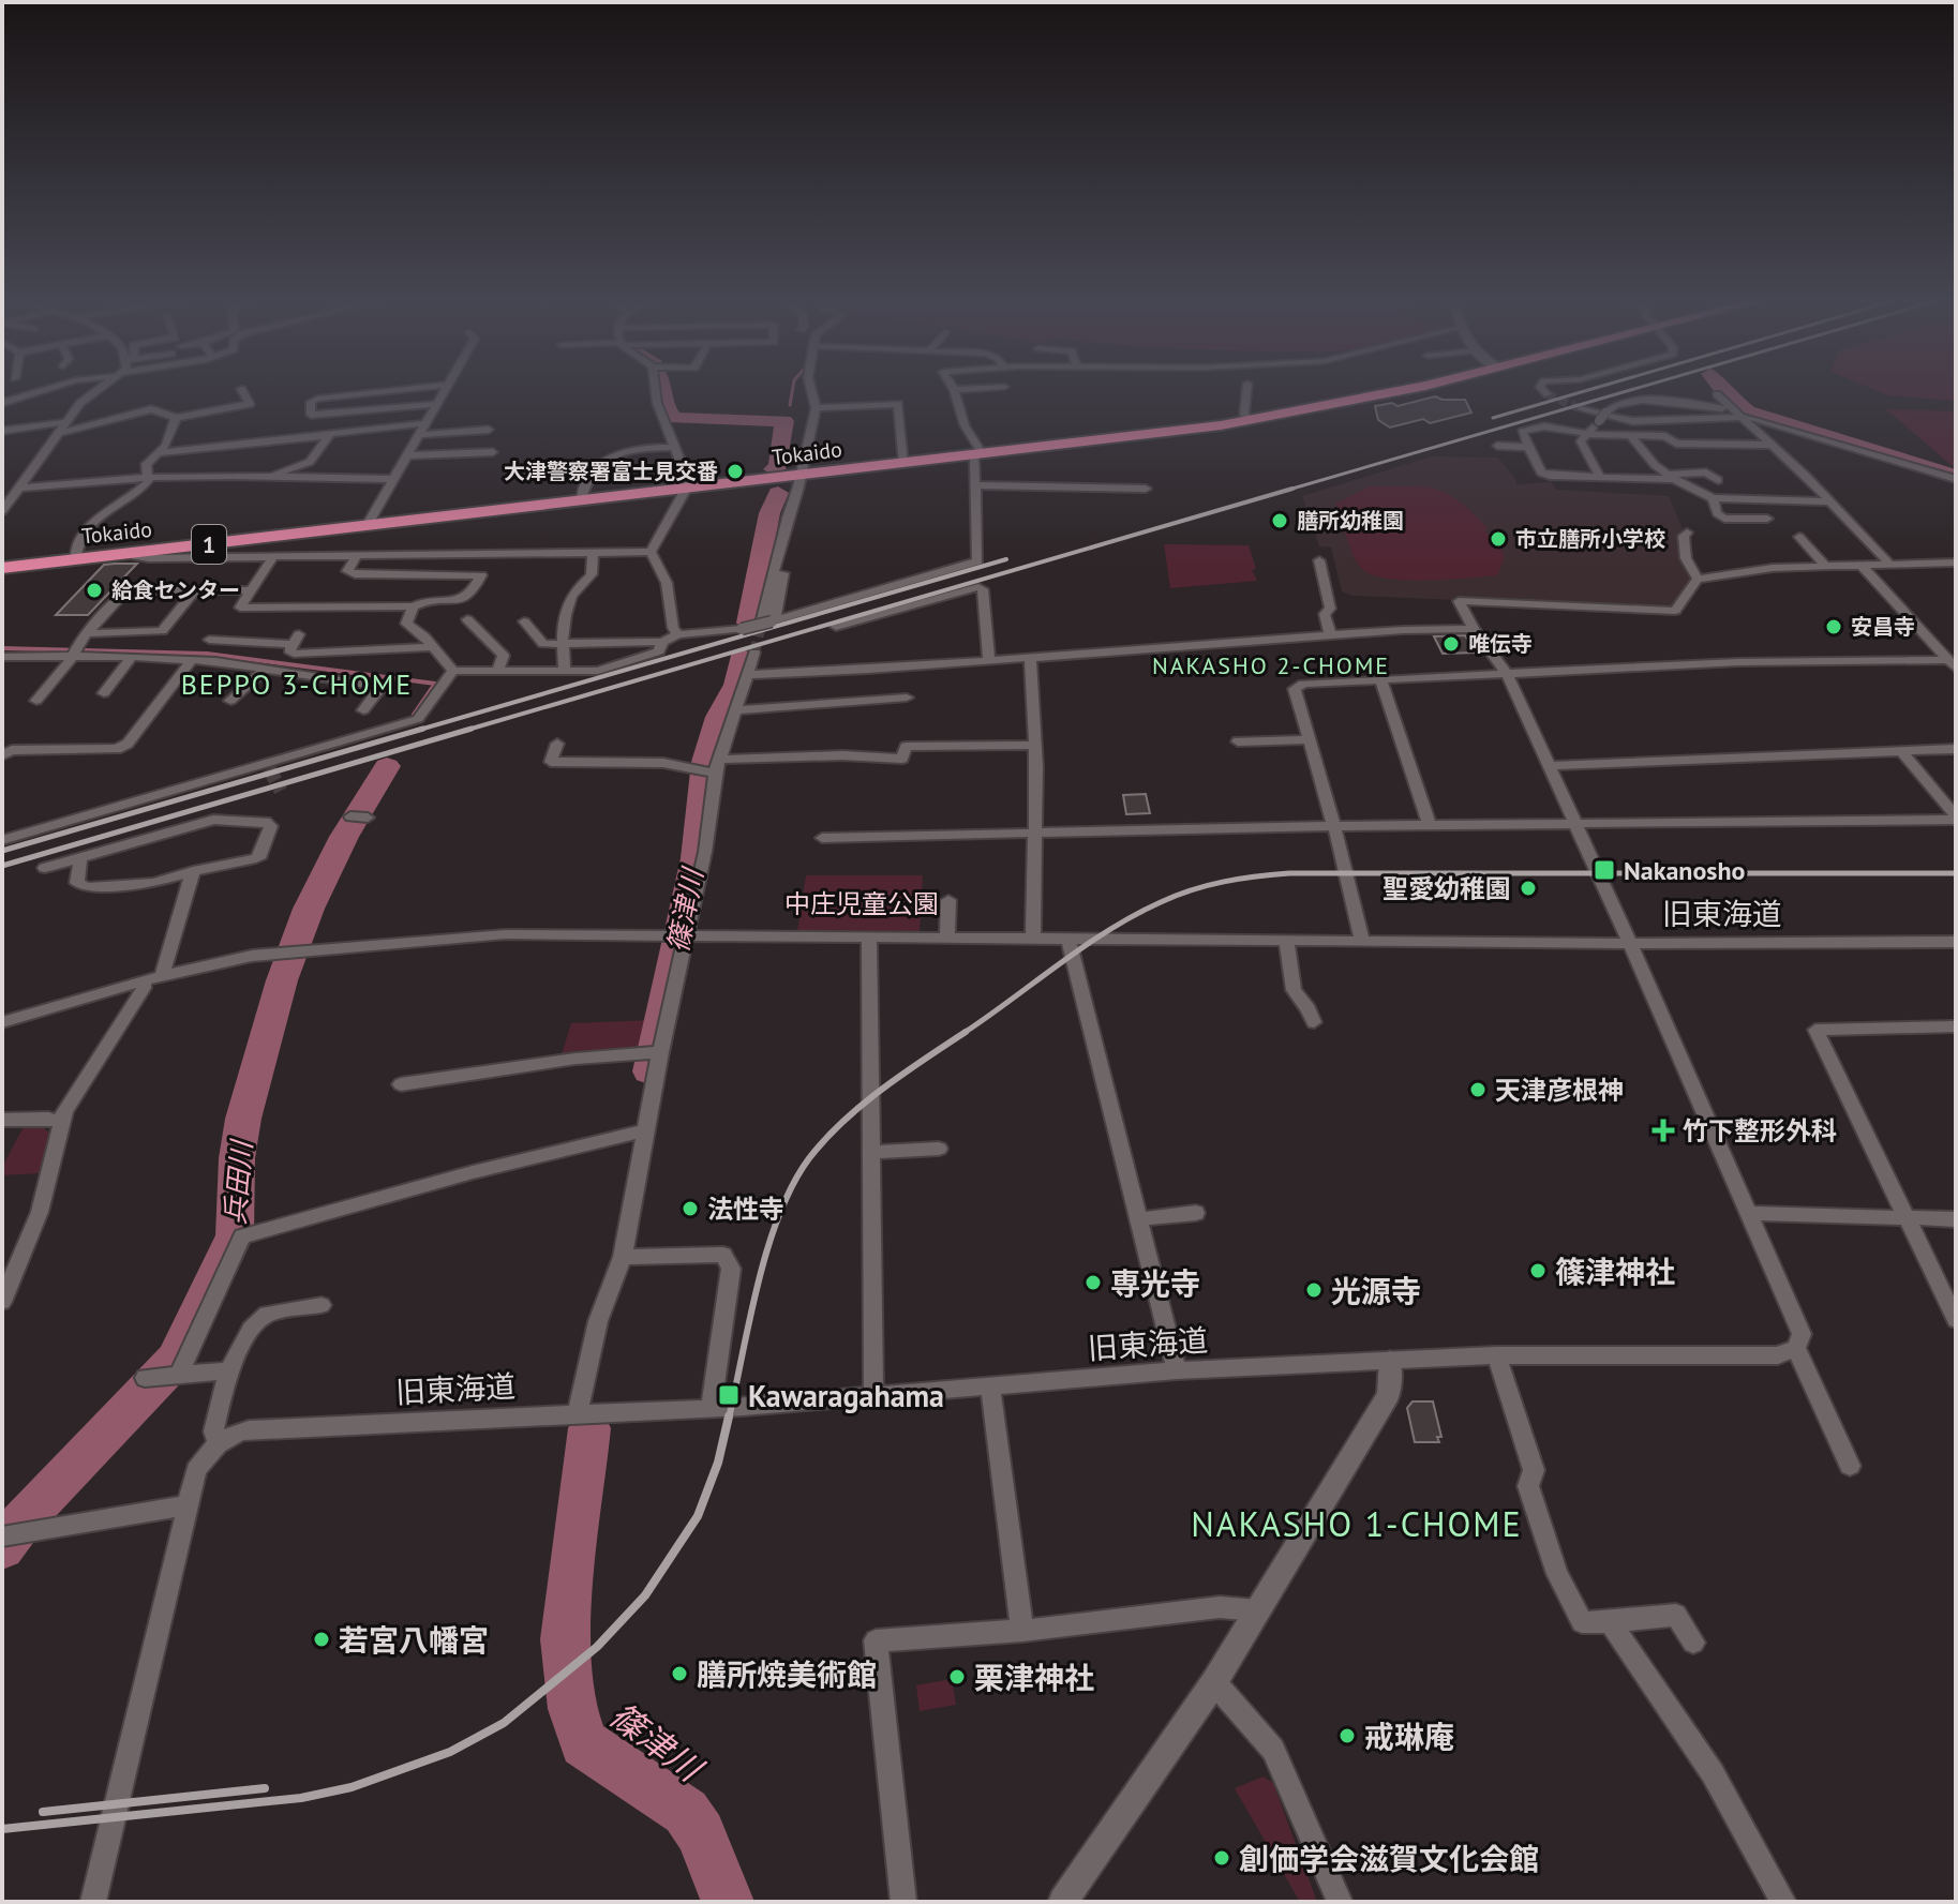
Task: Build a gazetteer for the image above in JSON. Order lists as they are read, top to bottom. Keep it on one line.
{"streets":{"highway":["Tokaido","1"],"street":["旧東海道"]},"districts":["NAKASHO 2-CHOME","BEPPO 3-CHOME","NAKASHO 1-CHOME"],"water":["篠津川","兵田川"],"parks":["中庄児童公園"],"places":{"other":["大津警察署富士見交番","膳所幼稚園","市立膳所小学校","給食センター","安昌寺","唯伝寺","聖愛幼稚園","天津彦根神","法性寺","篠津神社","専光寺","光源寺","若宮八幡宮","膳所焼美術館","栗津神社","戒琳庵","創価学会滋賀文化会館"],"transit":["Nakanosho","Kawaragahama"],"health":["竹下整形外科"]}}
